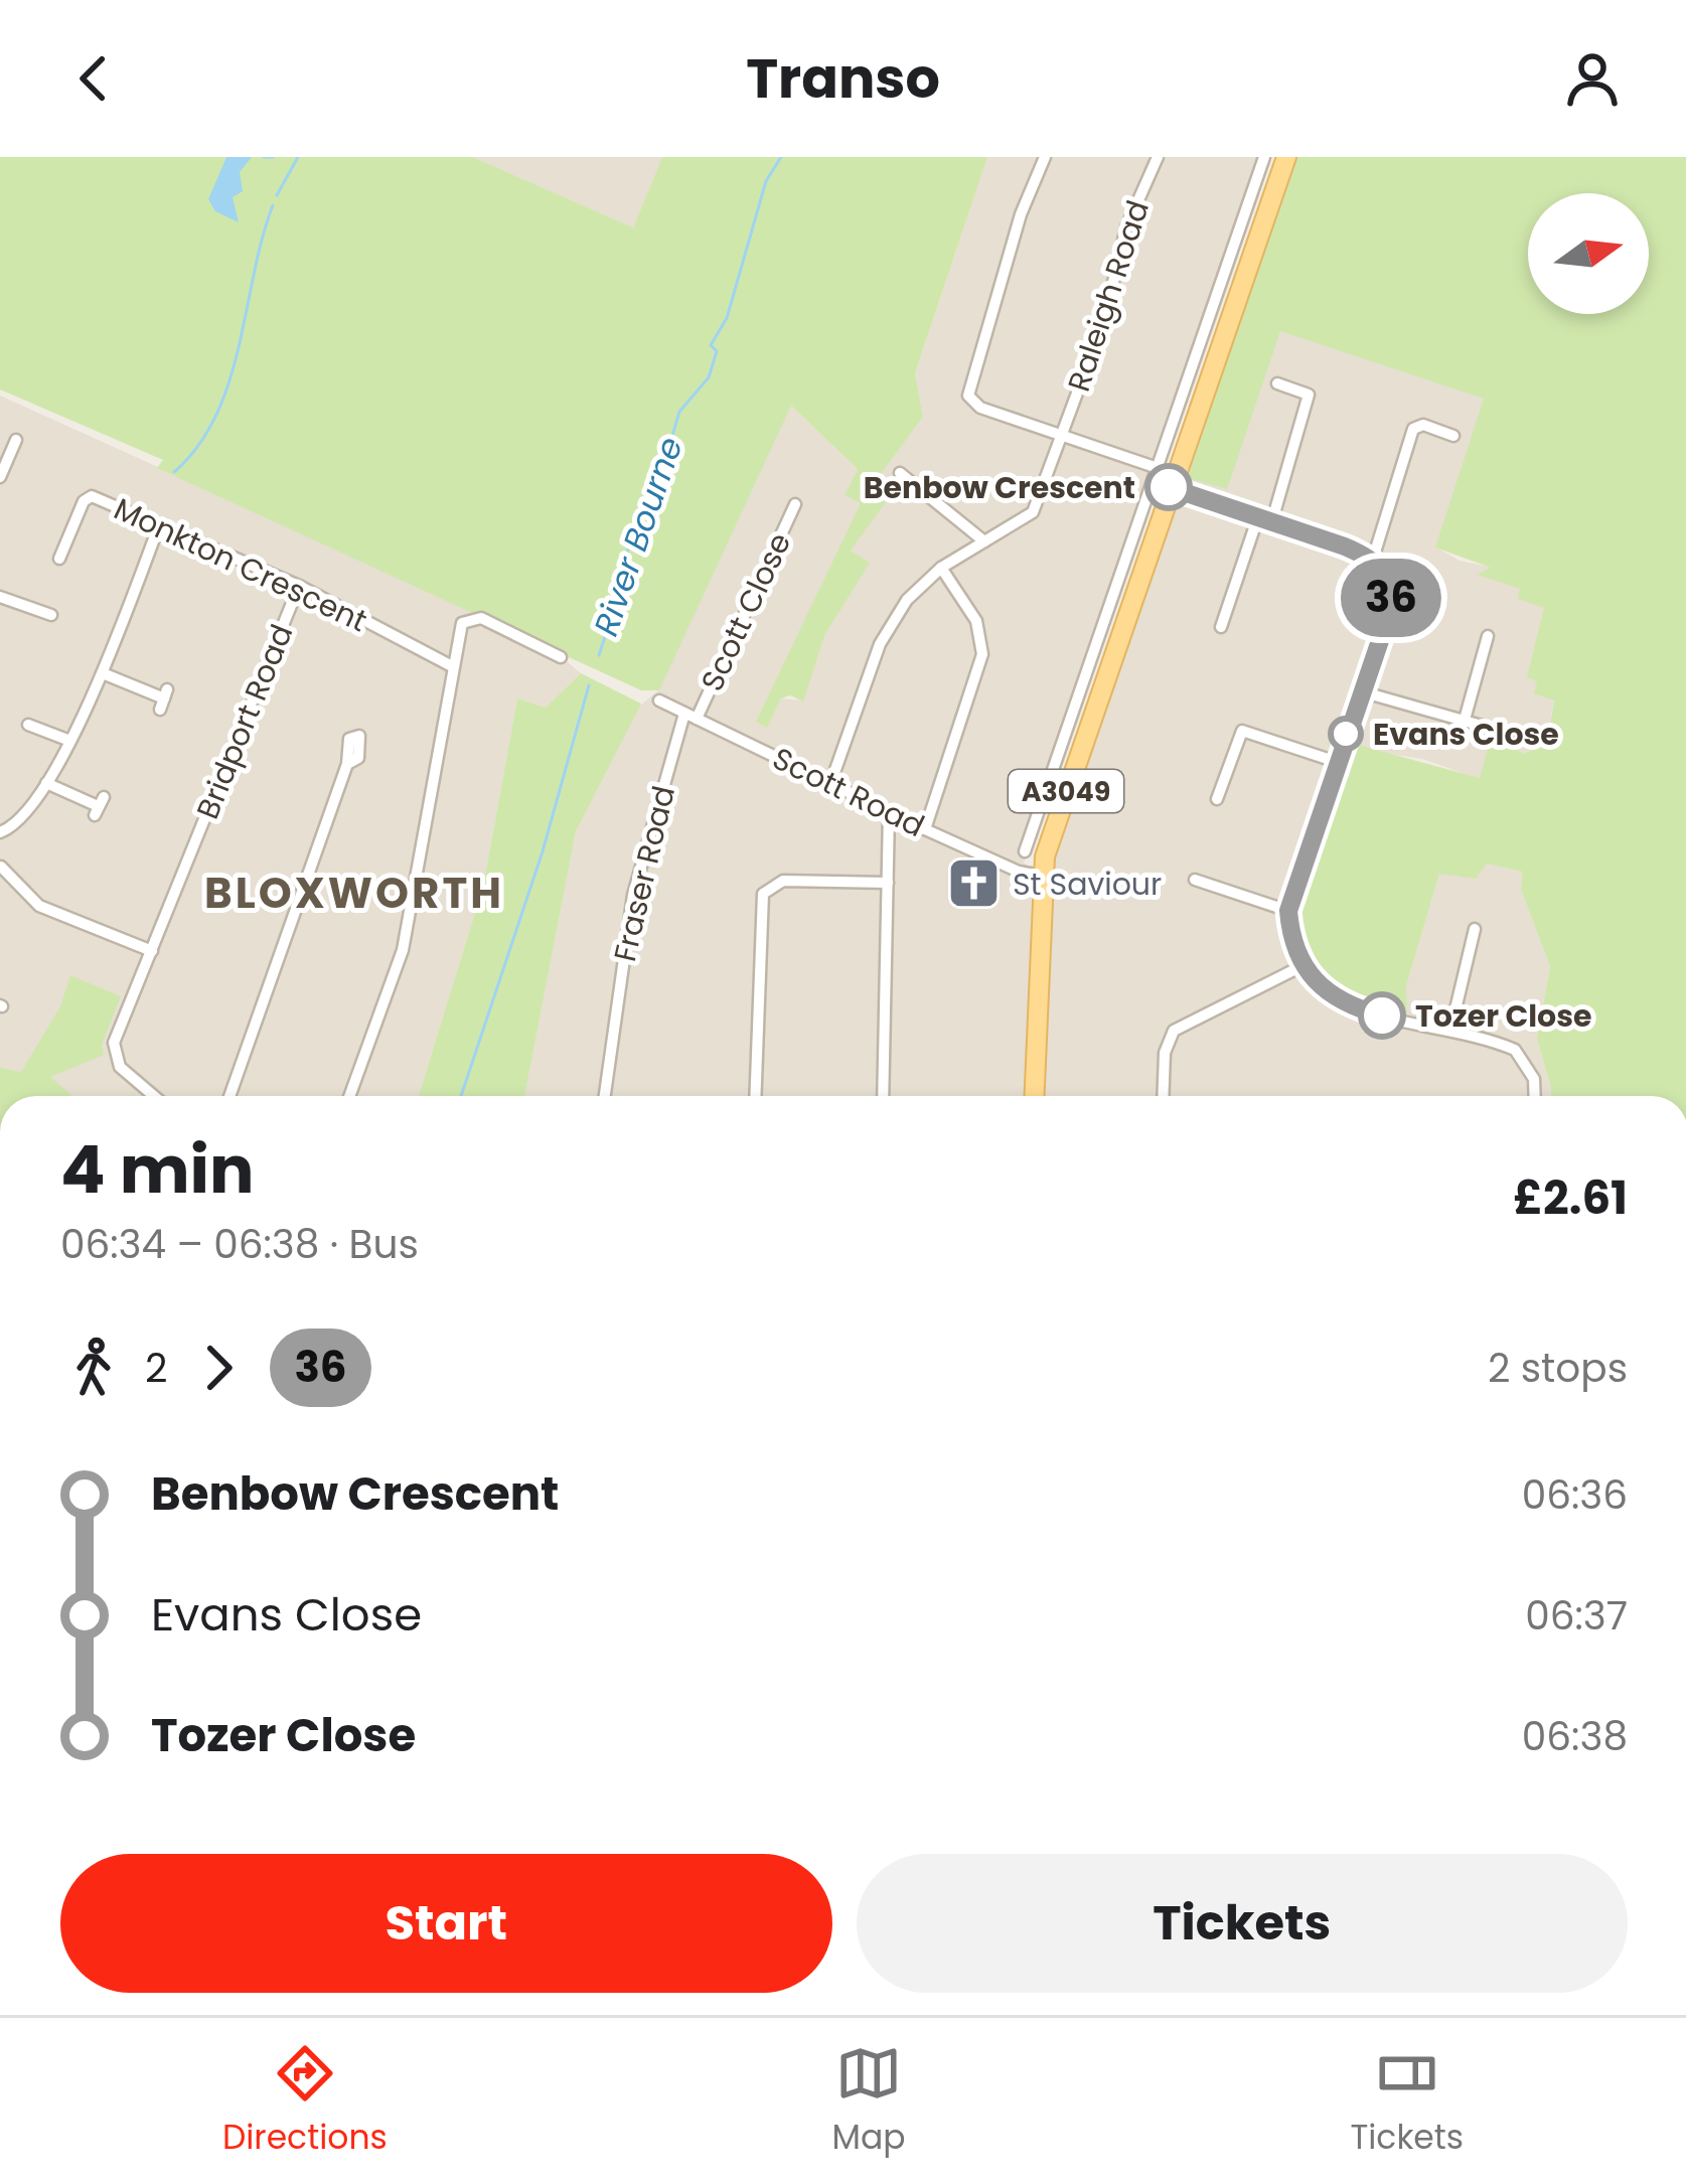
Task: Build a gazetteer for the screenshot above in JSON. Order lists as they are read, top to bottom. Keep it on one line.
{"streets":{"main road":["A3049"],"street":["Raleigh Road","Monkton Crescent","Scott Close","Bridport Road","Scott Road","Fraser Road"]},"crossings":[["Raleigh Road","Scott Road"],["Monkton Crescent","Bridport Road"],["Scott Close","Scott Road"],["Scott Close","Fraser Road"],["A3049","Scott Road"],["Scott Road","Fraser Road"]],"districts":["BLOXWORTH"],"water":["River Bourne"],"places":{"other":["Benbow Crescent","Evans Close","Tozer Close"],"church":["St Saviour"]},"lines":["bus line 36"],"north":"right","page":{"header":"Transo","on_map":"36","heading":["4 min","06:34 – 06:38 · Bus","£2.61"],"legs":["2","36","2 stops"],"list":[{"name":"Benbow Crescent","value":"06:36"},{"name":"Evans Close","value":"06:37"},{"name":"Tozer Close","value":"06:38"}],"buttons":["Start","Tickets"],"tabs":["Directions","Map","Tickets"]}}
